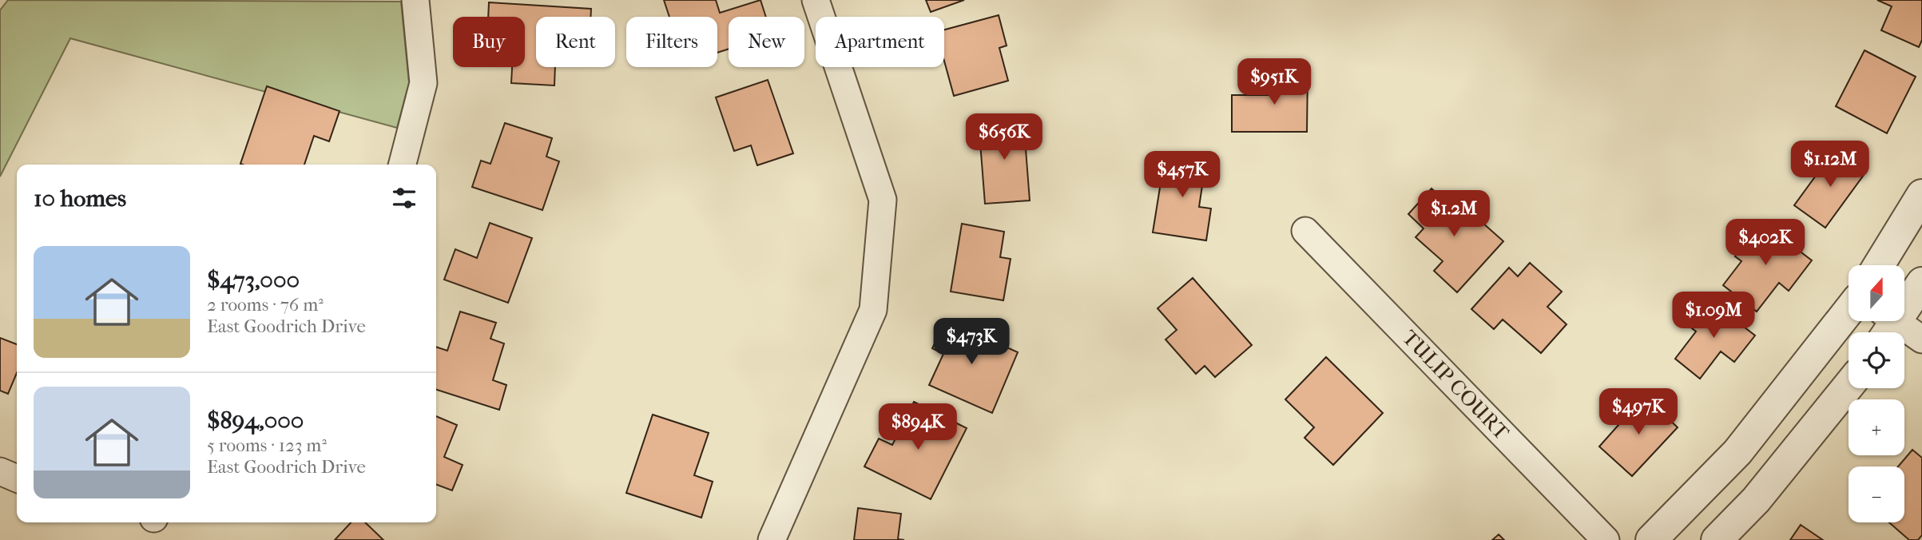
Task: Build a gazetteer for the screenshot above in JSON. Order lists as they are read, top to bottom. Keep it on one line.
{"streets":{"street":["TULIP COURT"]},"north":"top","page":{"chip":["Buy","Rent","Filters","New","Apartment"],"price":["$951K","$656K","$1.12M","$457K","$1.2M","$402K","$1.09M","$473K","$497K","$894K"],"heading":"10 homes","list":[{"name":"$473,000","note":"2 rooms · 76 m² · East Goodrich Drive"},{"name":"$894,000","note":"5 rooms · 123 m² · East Goodrich Drive"}],"map_buttons":["+","−"]}}
